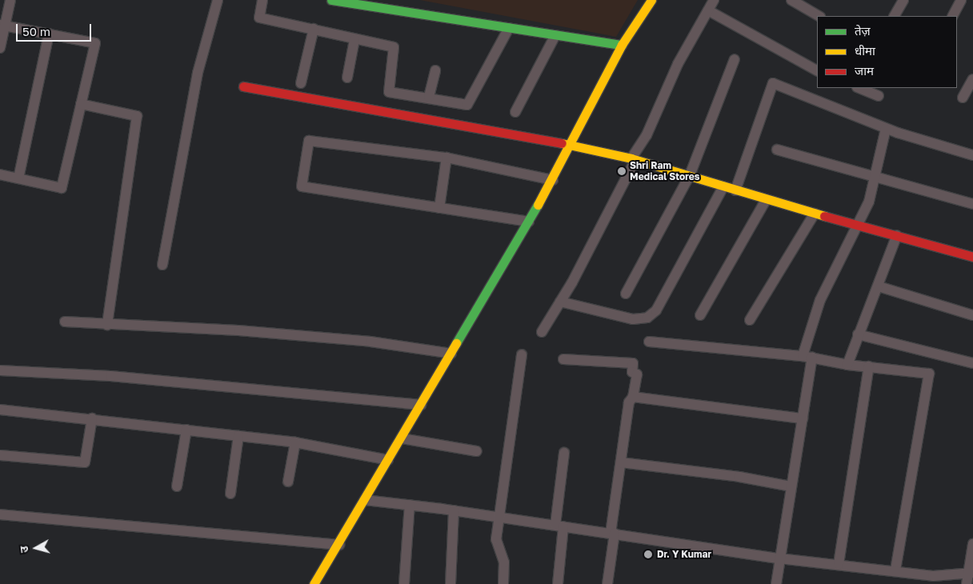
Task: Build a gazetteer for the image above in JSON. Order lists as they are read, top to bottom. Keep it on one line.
{"places":["Shri Ram Medical Stores","Dr. Y Kumar"],"legend":["तेज़","धीमा","जाम"],"scale_bar":"50 m","north":"left"}
